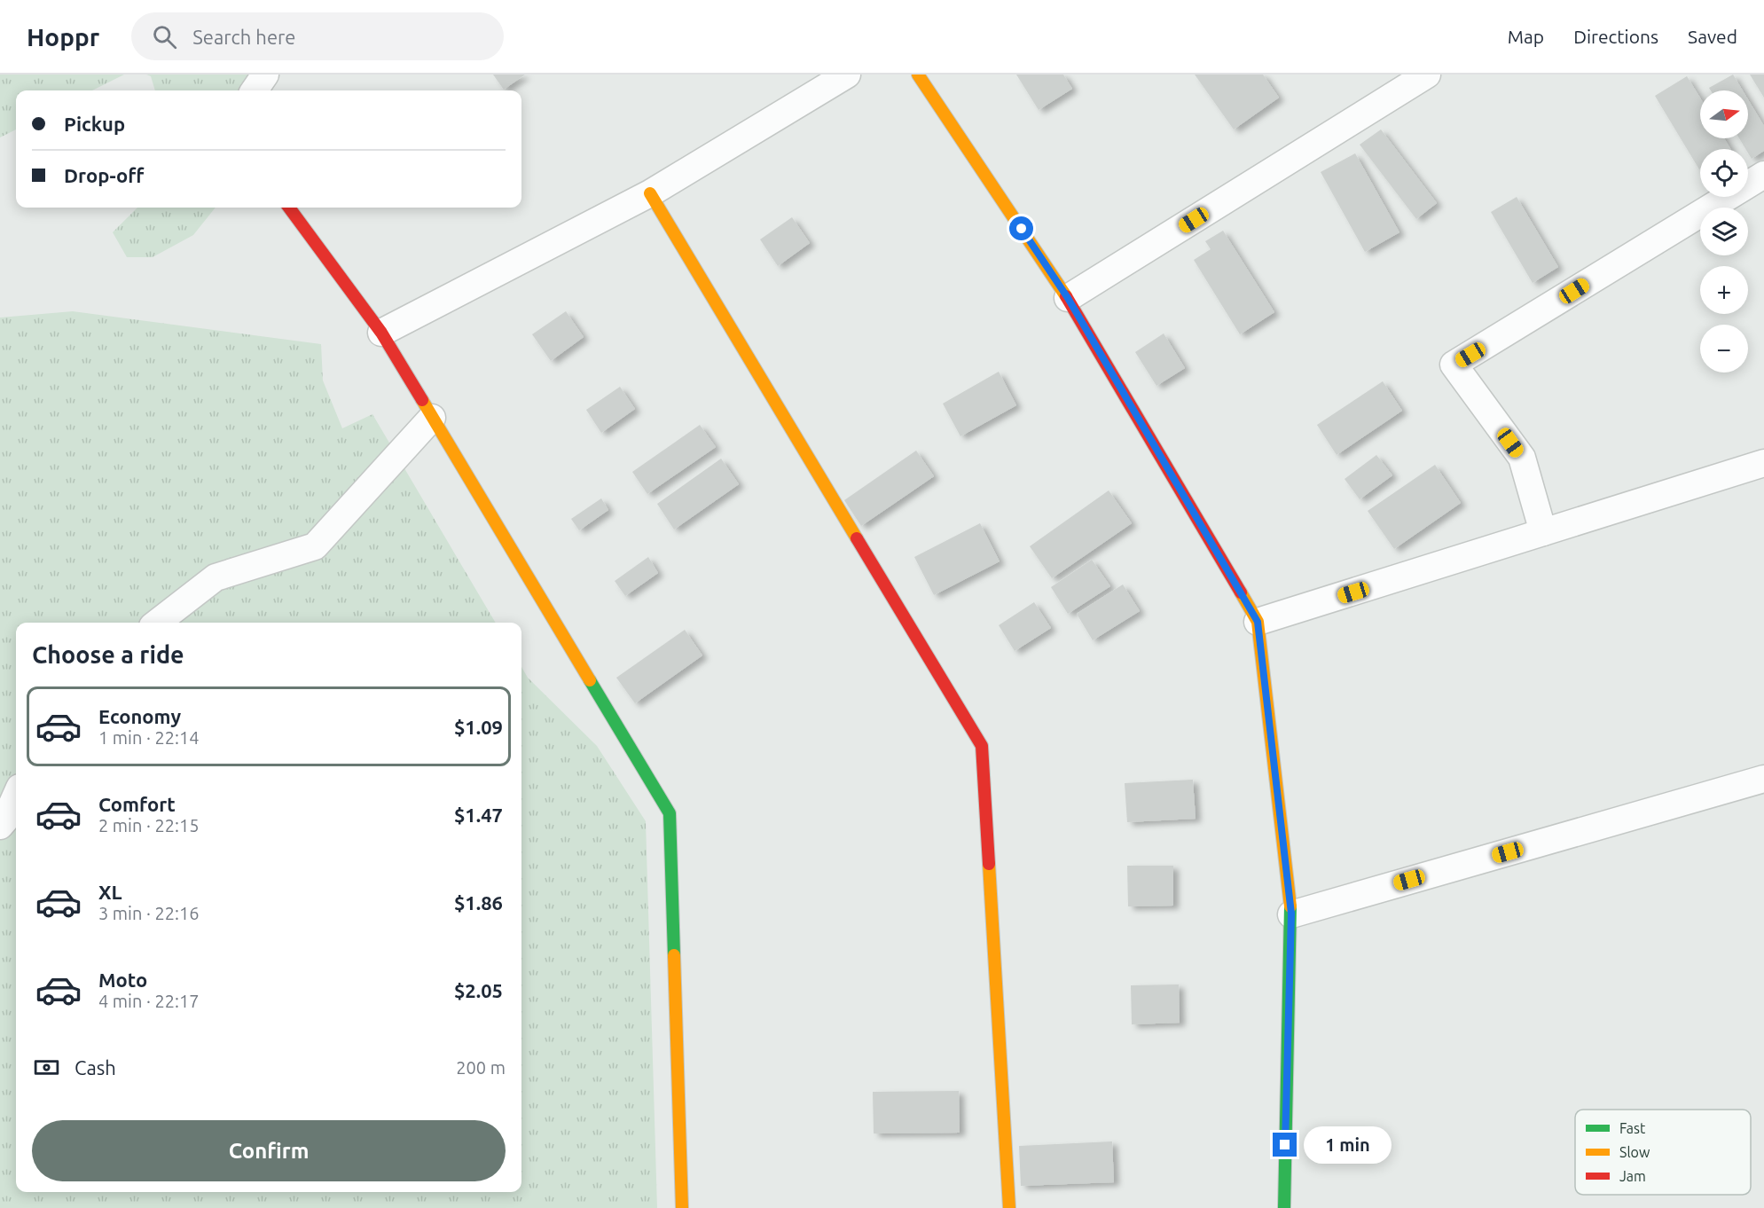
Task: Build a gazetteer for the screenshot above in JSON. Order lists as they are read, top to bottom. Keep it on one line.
{"legend":["Fast","Slow","Jam"],"north":"right","page":{"header":"Hoppr","search":"Search here","nav":["Map","Directions","Saved"],"map_buttons":["+","−"],"banner":["Pickup","Drop-off"],"heading":"Choose a ride","list":[{"name":"Economy","note":"1 min · 22:14","value":"$1.09"},{"name":"Comfort","note":"2 min · 22:15","value":"$1.47"},{"name":"XL","note":"3 min · 22:16","value":"$1.86"},{"name":"Moto","note":"4 min · 22:17","value":"$2.05"}],"pay":["Cash","200 m"],"buttons":"Confirm","bubble":"1 min"}}
